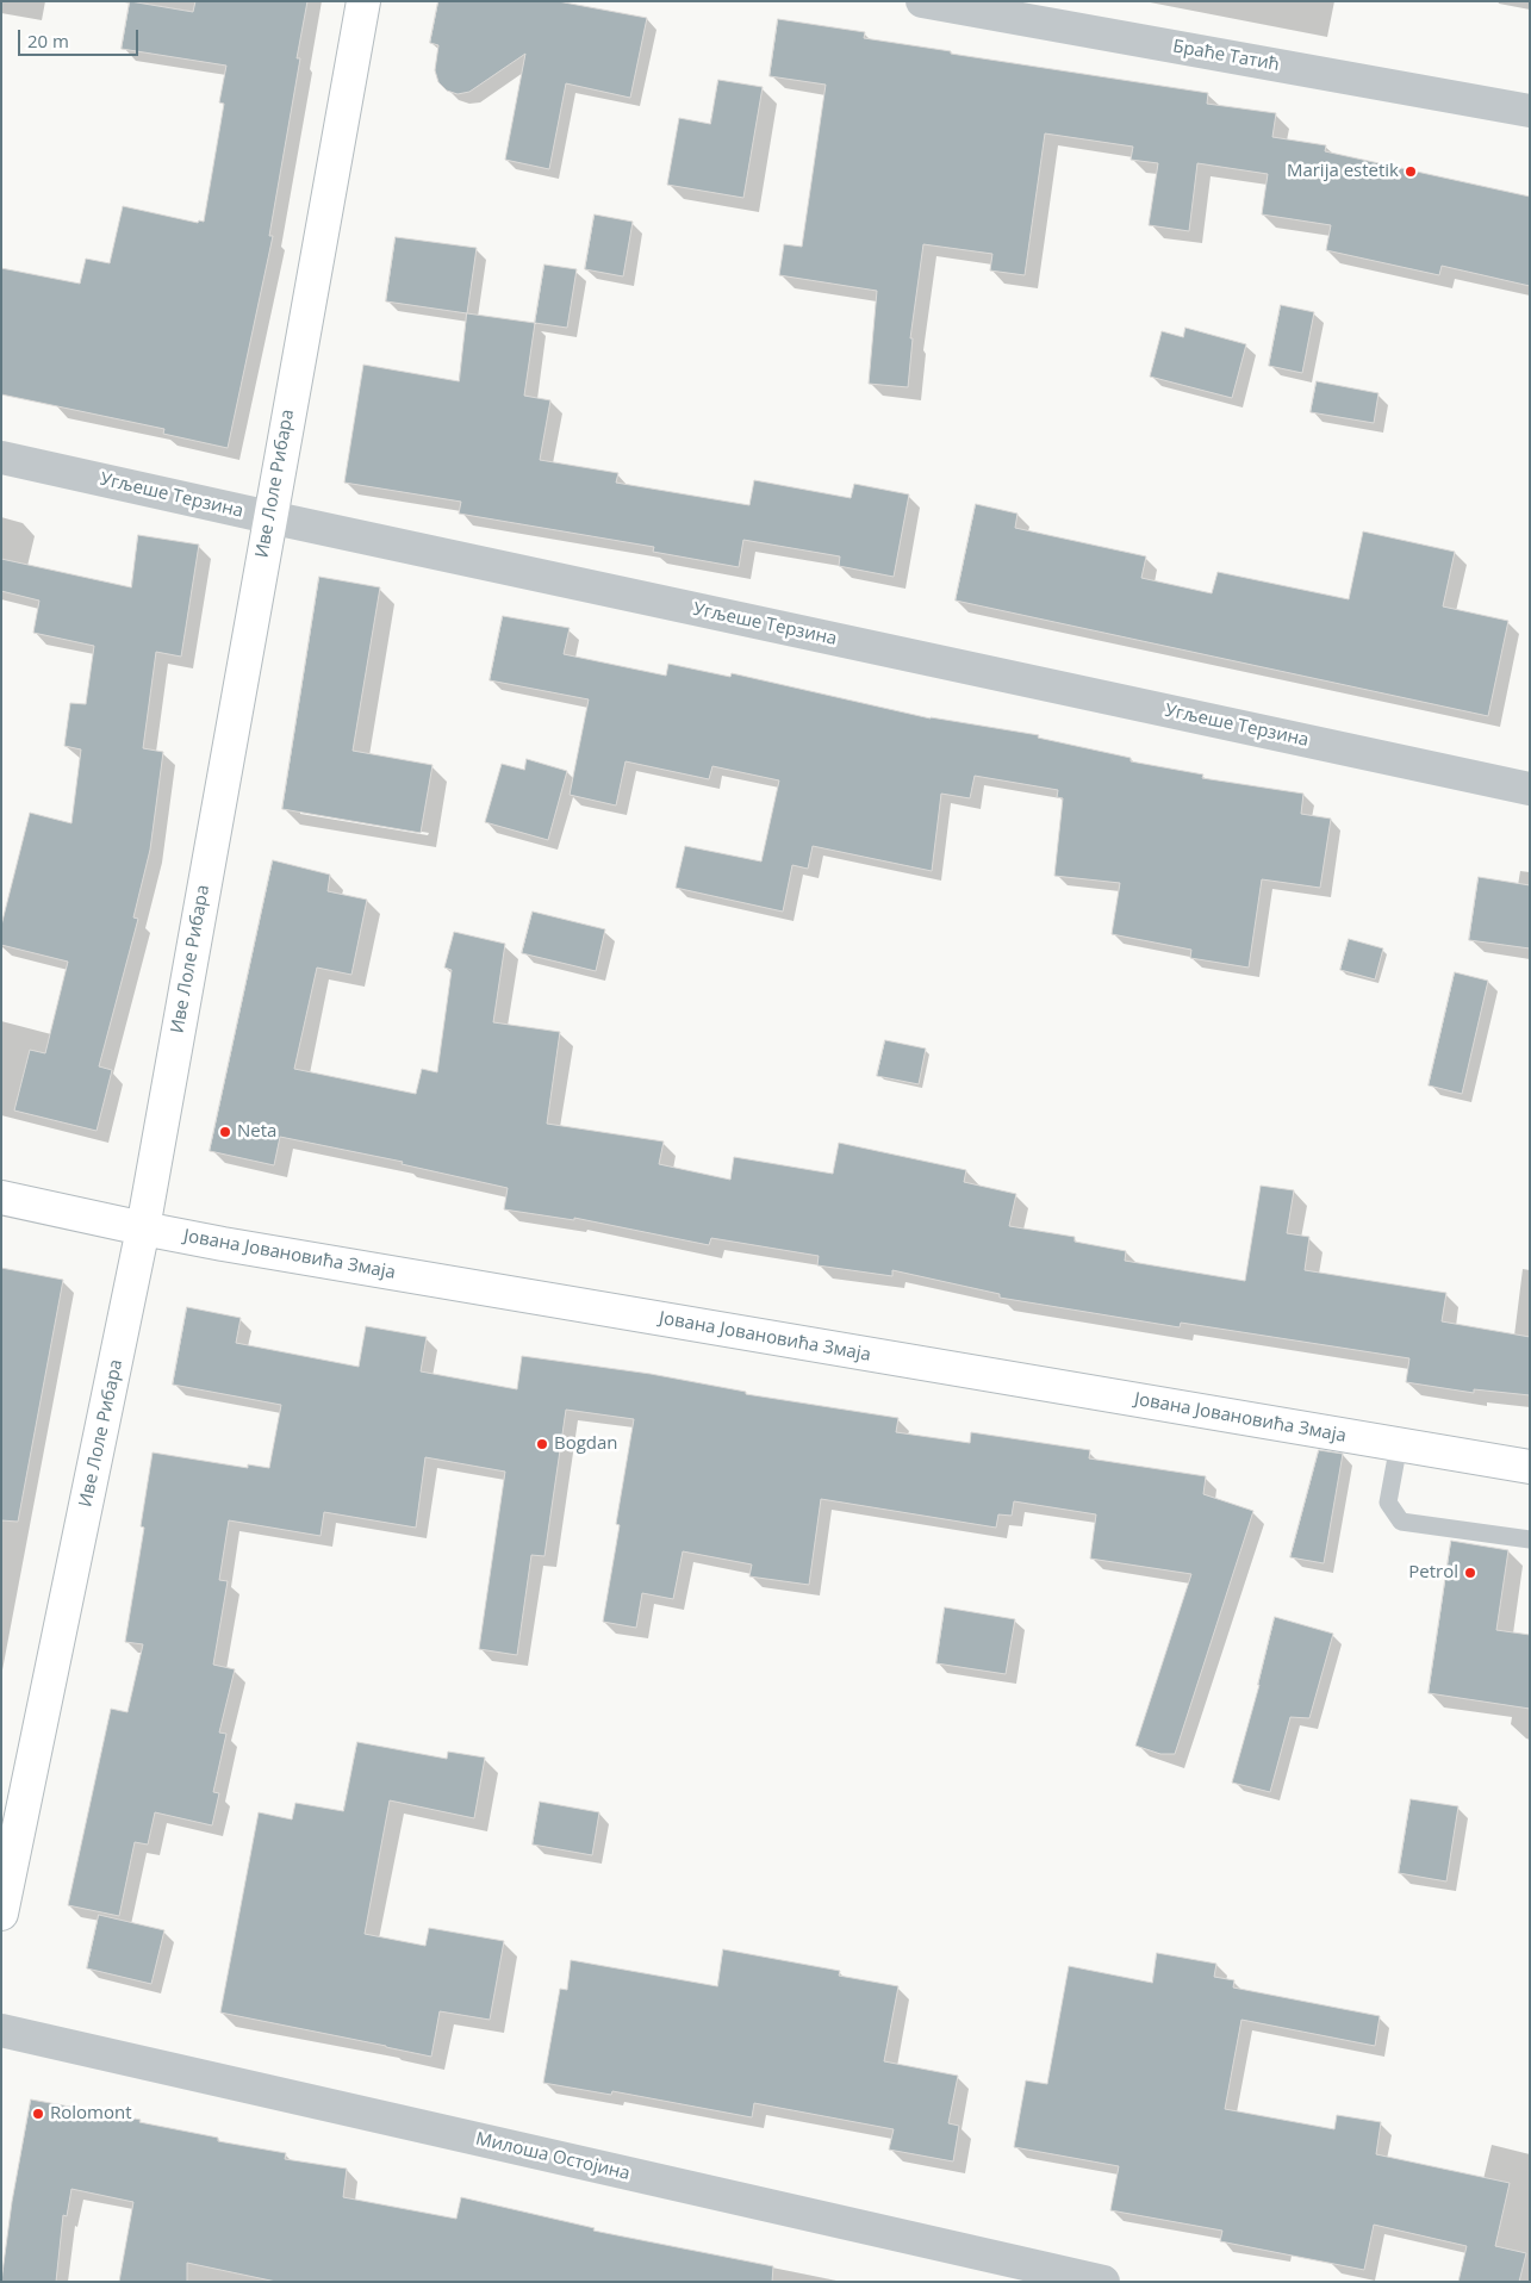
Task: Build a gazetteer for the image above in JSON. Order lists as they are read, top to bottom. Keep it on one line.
{"streets":{"street":["Браће Татић","Иве Лоле Рибара","Угљеше Терзина","Јована Јовановића Змаја","Милоша Остојина"]},"crossings":[["Иве Лоле Рибара","Угљеше Терзина"],["Иве Лоле Рибара","Јована Јовановића Змаја"]],"places":["Marija estetik","Neta","Bogdan","Petrol","Rolomont"],"scale_bar":"20 m"}
